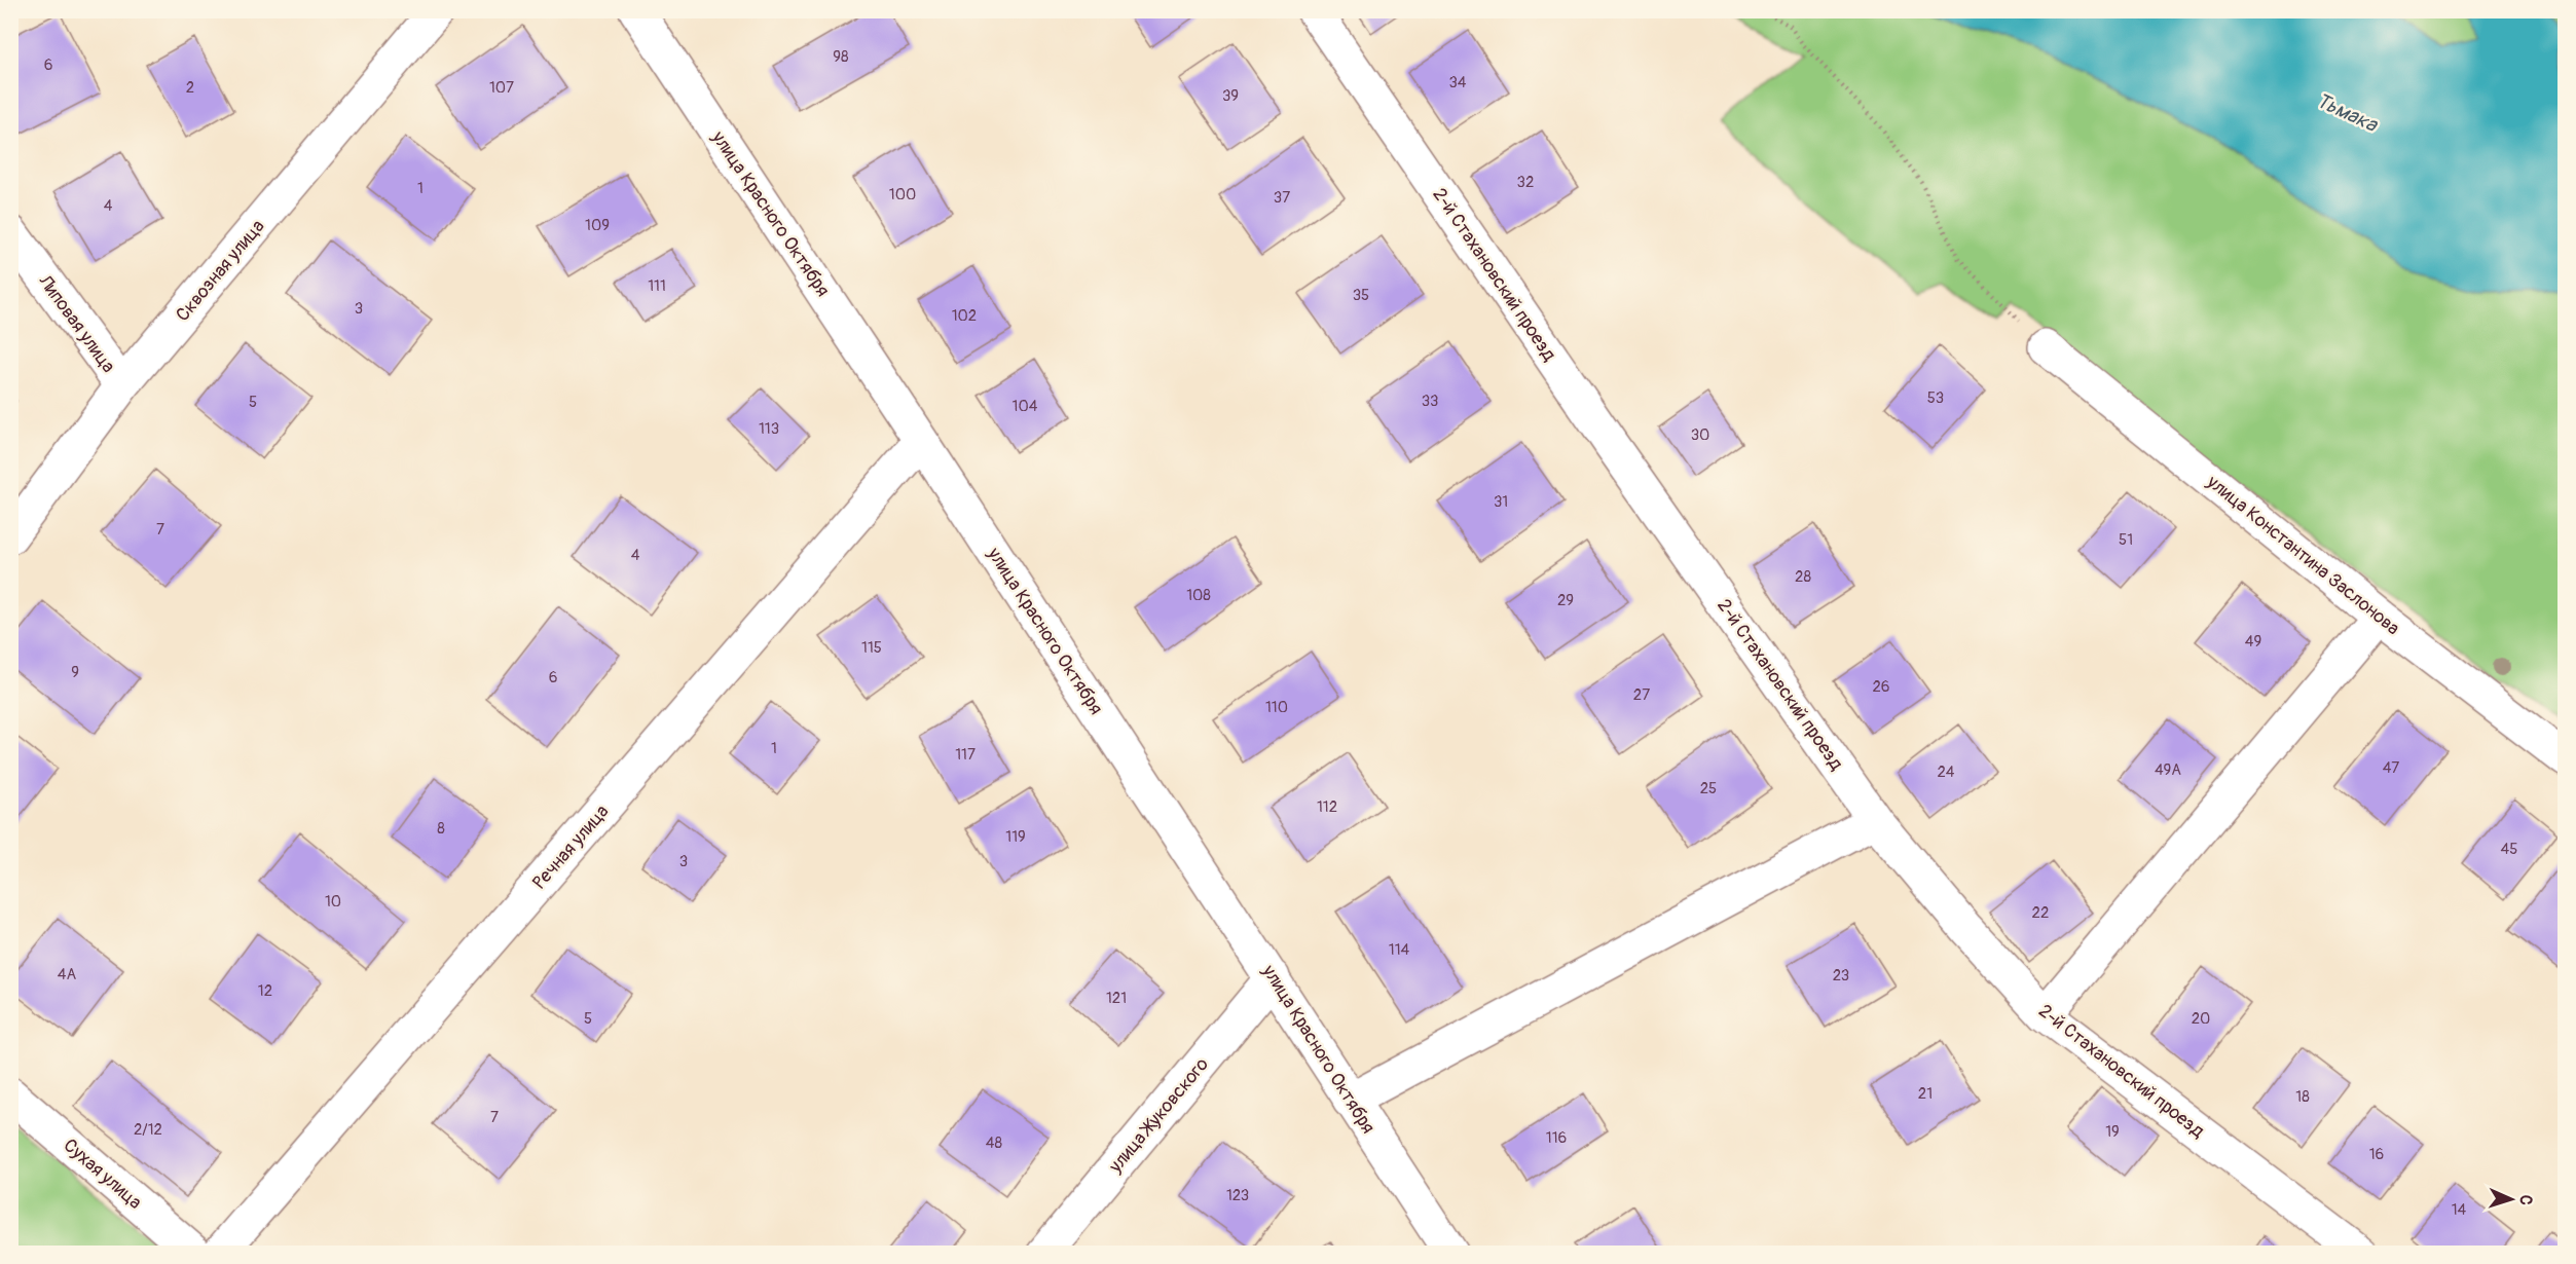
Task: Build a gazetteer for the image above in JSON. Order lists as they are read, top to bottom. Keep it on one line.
{"streets":{"street":["улица Красного Октября","Сквозная улица","2-й Стахановский проезд","Липовая улица","улица Константина Заслонова","Речная улица","улица Жуковского","Сухая улица"]},"crossings":[["улица Красного Октября","Речная улица"],["улица Красного Октября","улица Жуковского"],["Сквозная улица","Липовая улица"]],"water":["Тьмака"],"house_numbers":["98","6","34","2","107","39","32","1","100","37","4","109","111","35","3","102","53","33","5","104","113","30","31","7","51","4","28","108","29","49","115","9","6","26","27","110","1","117","47","49А","24","25","112","8","119","45","3","10","22","114","4А","23","12","121","5","20","21","18","7","2/12","19","116","48","16","123","14"],"north":"right"}
